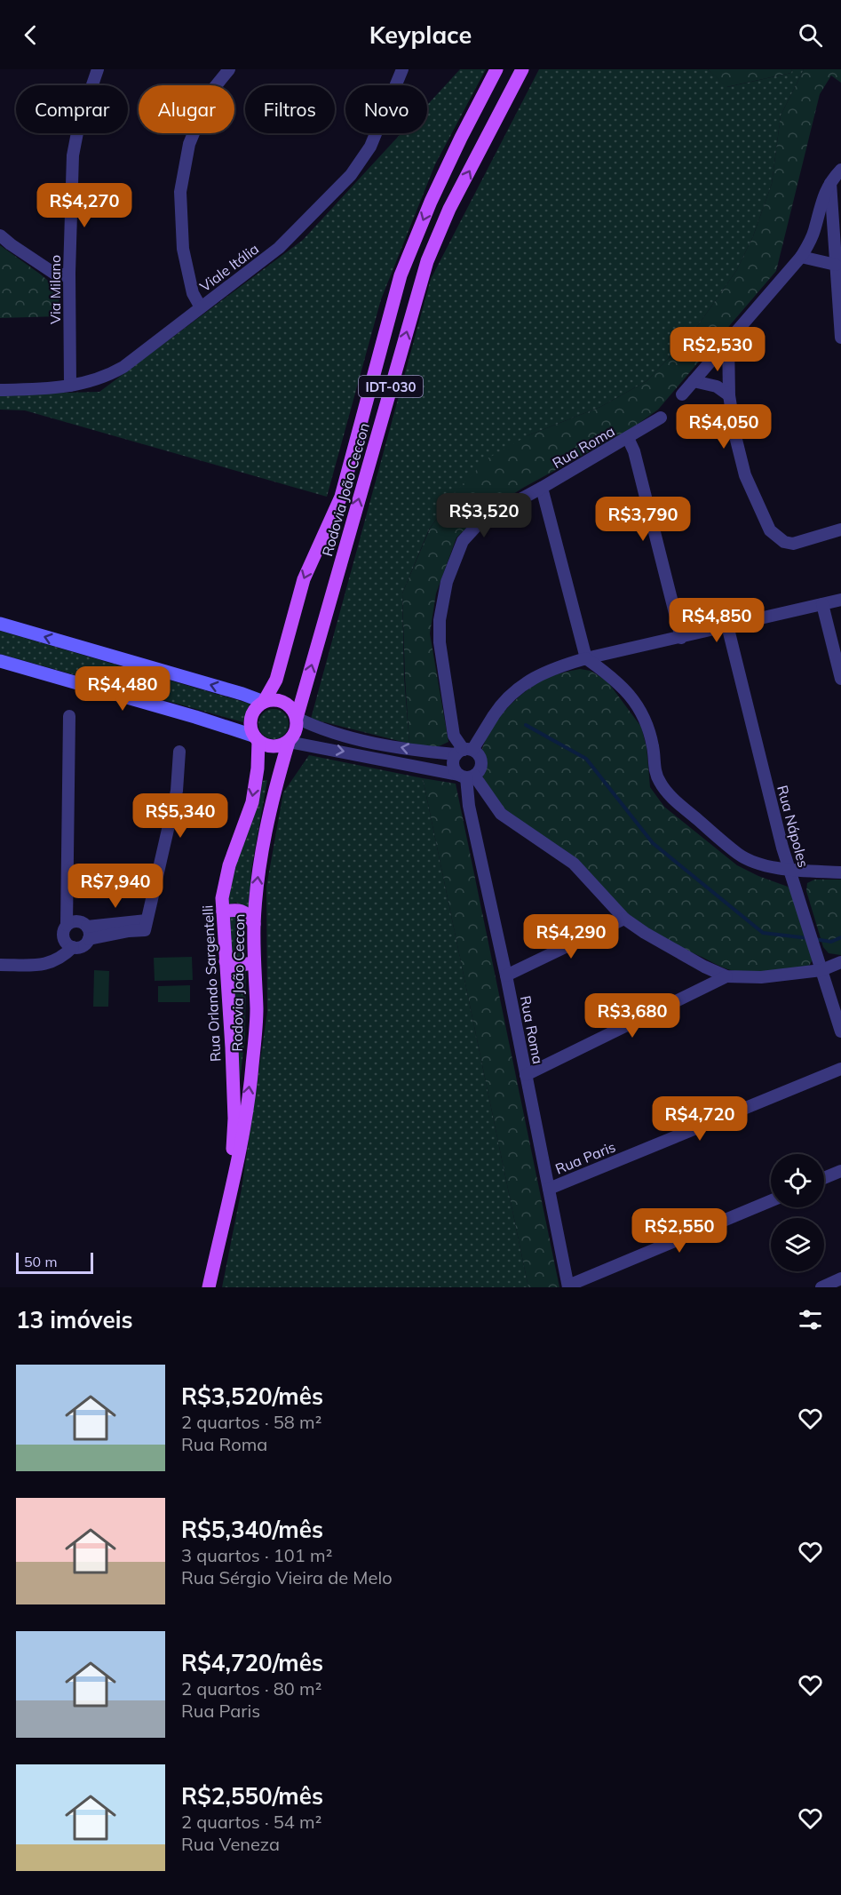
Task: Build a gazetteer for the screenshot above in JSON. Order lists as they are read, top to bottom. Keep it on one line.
{"streets":{"main road":["IDT-030","Rodovia João Ceccon","Rua Orlando Sargentelli"],"street":["Viale Itália","Via Milano","Rua Roma","Rua Nápoles","Rua Paris"]},"crossings":[["Viale Itália","Via Milano"],["Rua Roma","Rua Paris"],["Rodovia João Ceccon","Rua Orlando Sargentelli"]],"one_way":["Rua Orlando Sargentelli"],"scale_bar":"50 m","page":{"header":"Keyplace","chip":["Comprar","Alugar","Filtros","Novo"],"price":["R$4,270","R$2,530","R$4,050","R$3,520","R$3,790","R$4,850","R$4,480","R$5,340","R$7,940","R$4,290","R$3,680","R$4,720","R$2,550"],"scale":"50 m","heading":"13 imóveis","list":[{"name":"R$3,520/mês","note":"2 quartos · 58 m² · Rua Roma"},{"name":"R$5,340/mês","note":"3 quartos · 101 m² · Rua Sérgio Vieira de Melo"},{"name":"R$4,720/mês","note":"2 quartos · 80 m² · Rua Paris"},{"name":"R$2,550/mês","note":"2 quartos · 54 m² · Rua Veneza"}]}}
